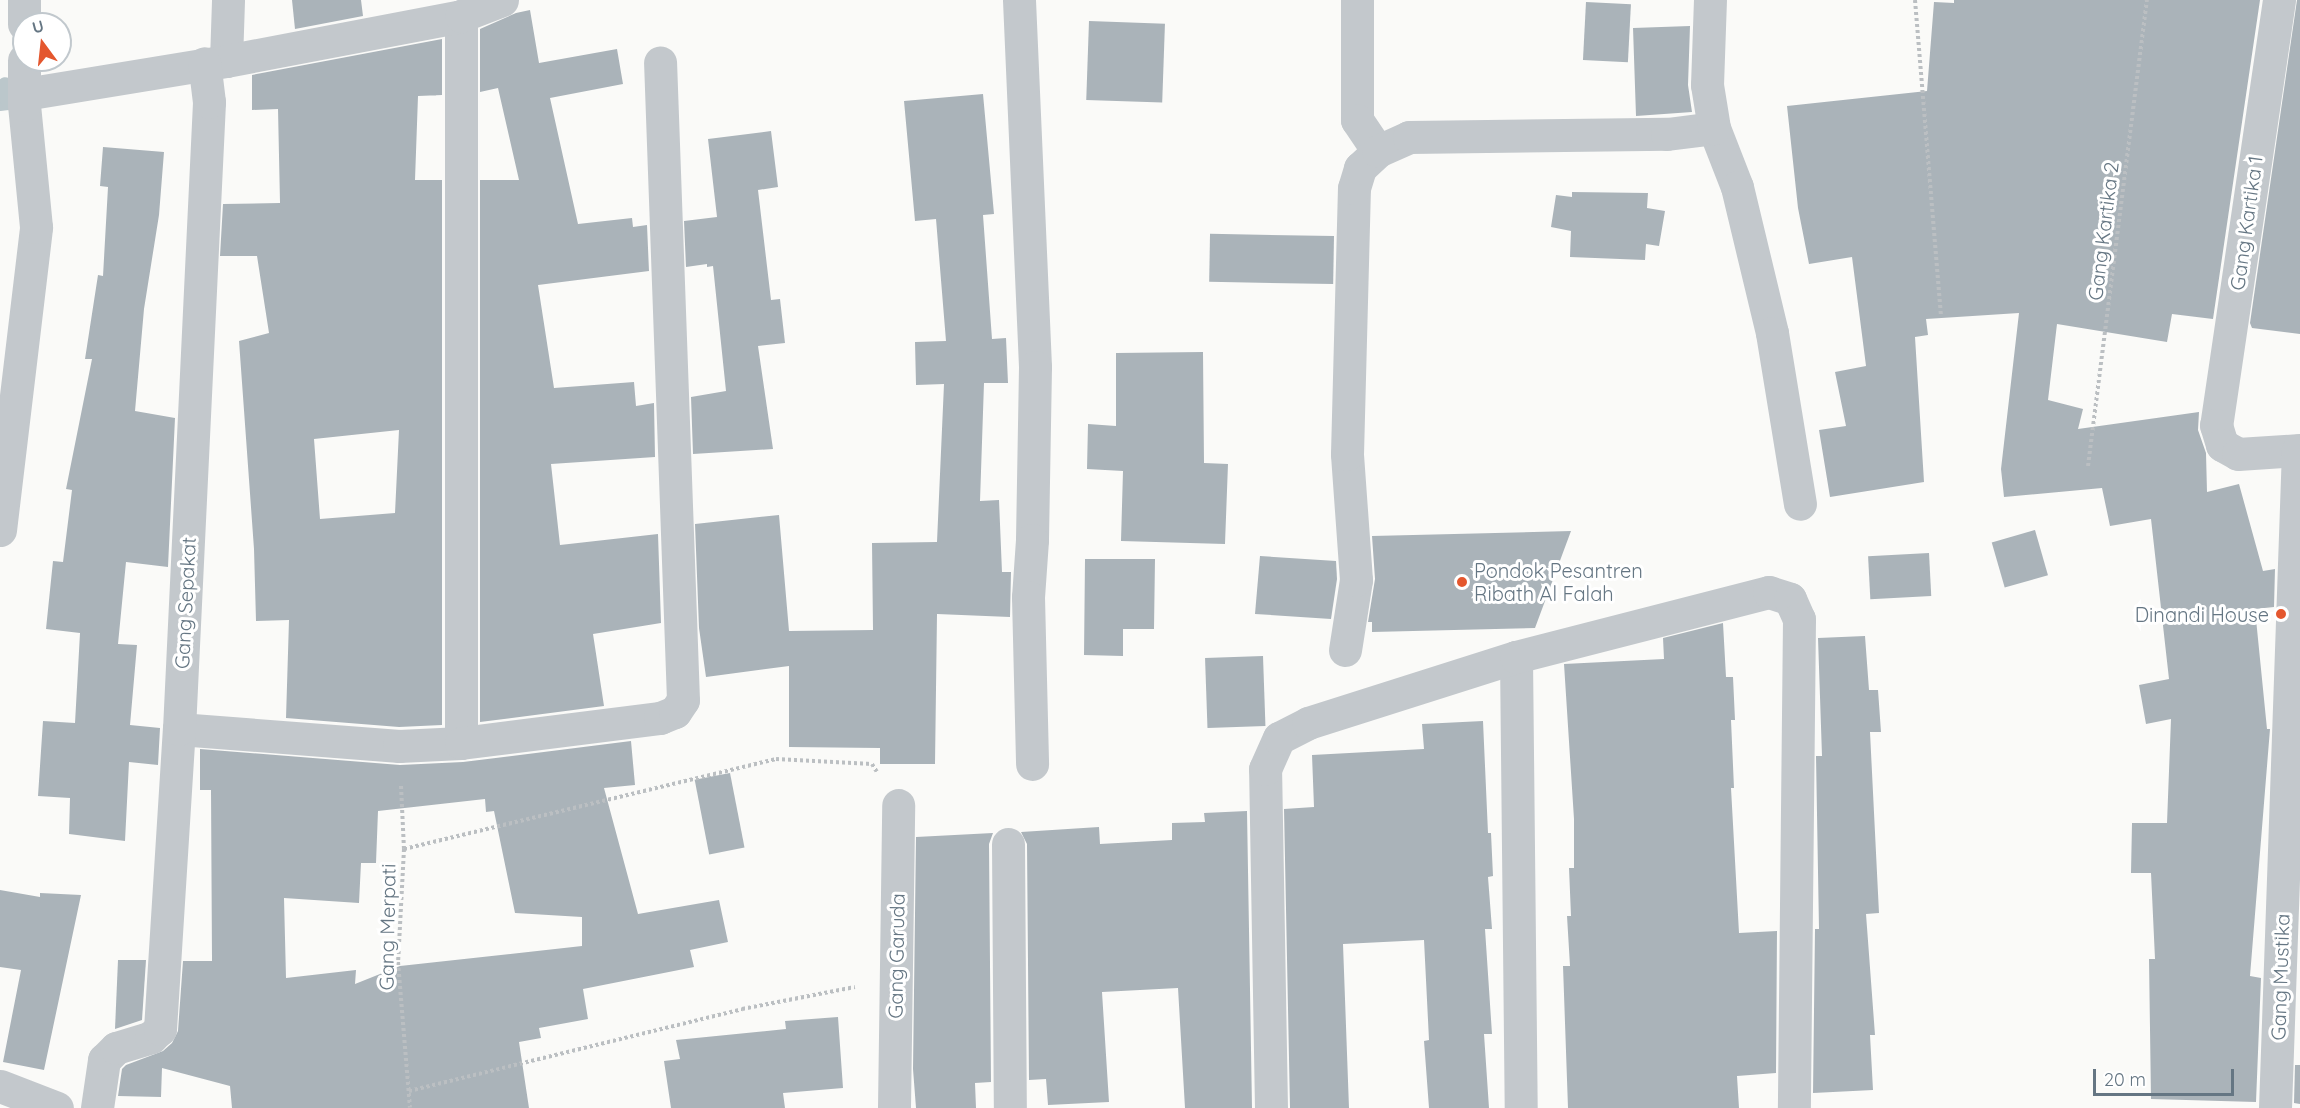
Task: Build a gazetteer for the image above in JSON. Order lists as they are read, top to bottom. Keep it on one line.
{"streets":{"street":["Gang Kartika 1","Gang Sepakat","Gang Garuda","Gang Mustika"],"path":["Gang Kartika 2","Gang Merpati"]},"crossings":[["Gang Kartika 1","Gang Mustika"]],"places":["Pondok Pesantren Ribath Al Falah","Dinandi House"],"scale_bar":"20 m","north":"top"}
